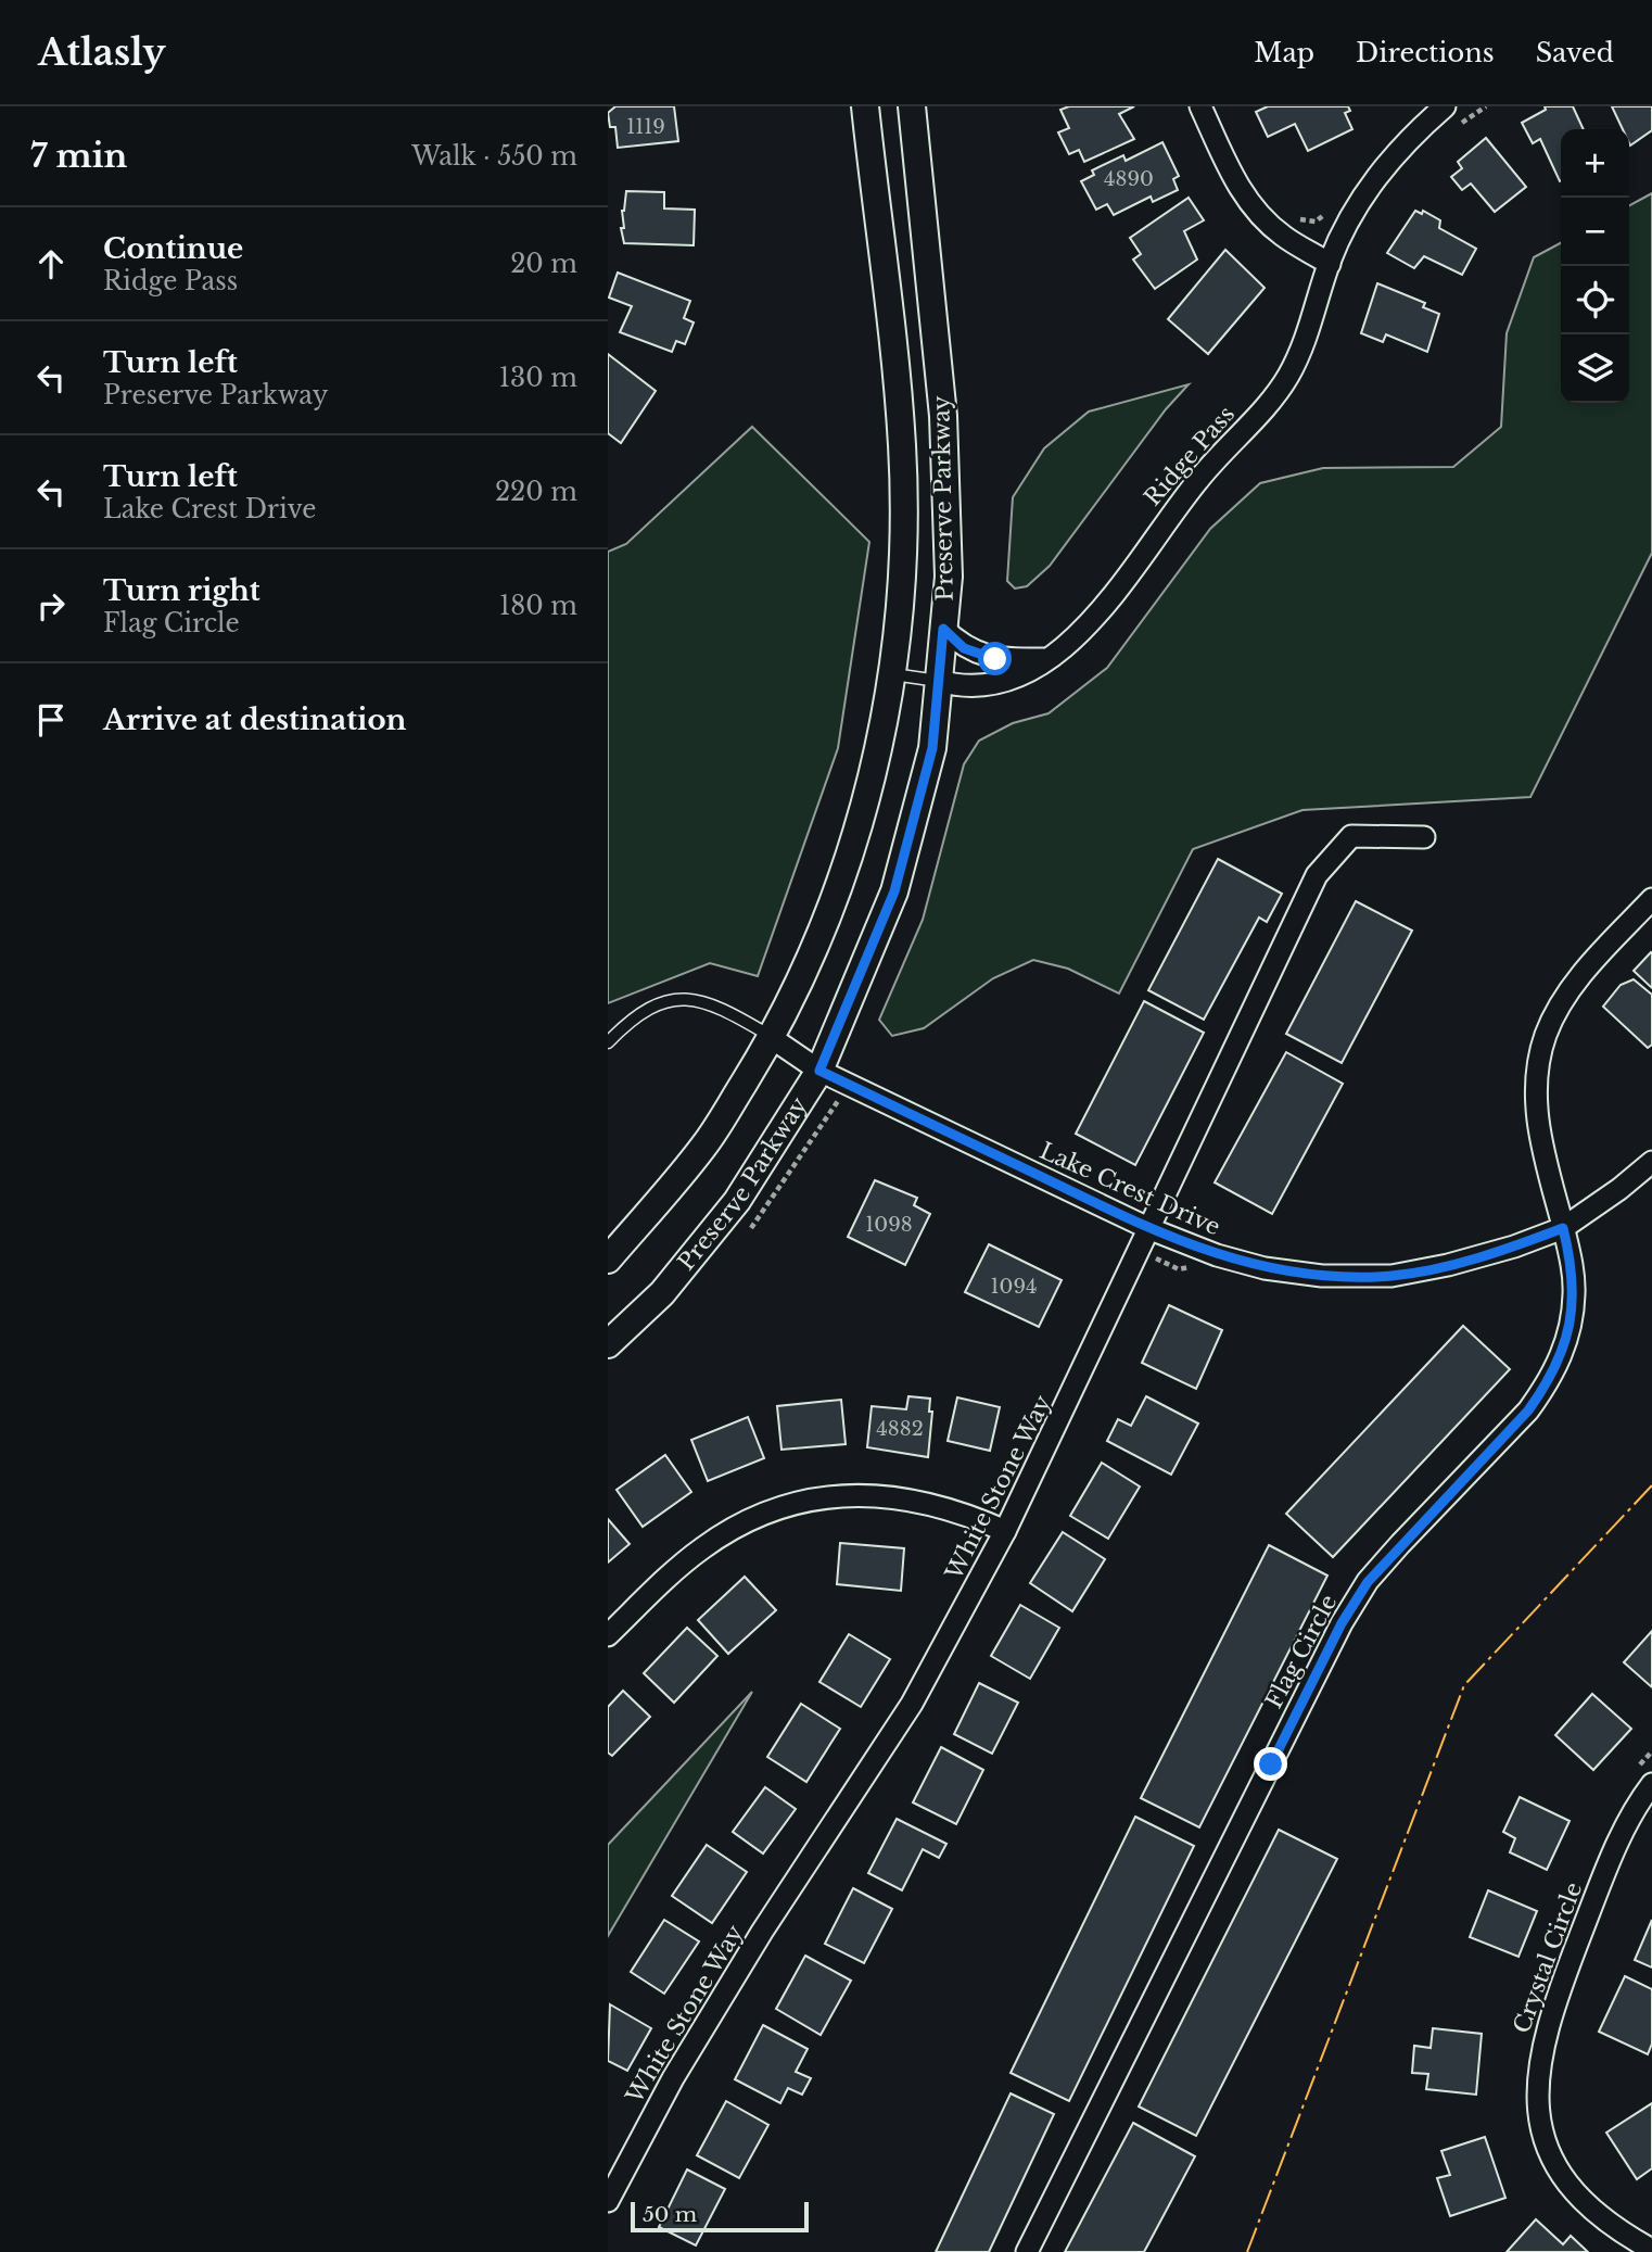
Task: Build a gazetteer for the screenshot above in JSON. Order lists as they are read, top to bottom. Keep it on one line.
{"streets":{"street":["Ridge Pass","Preserve Parkway","Lake Crest Drive","White Stone Way","Flag Circle","Crystal Circle"]},"crossings":[["Ridge Pass","Preserve Parkway"],["Preserve Parkway","Lake Crest Drive"],["Lake Crest Drive","White Stone Way"],["Lake Crest Drive","Flag Circle"]],"house_numbers":["1119","4890","1098","1094","4882"],"scale_bar":"50 m","page":{"header":"Atlasly","nav":["Map","Directions","Saved"],"heading":["7 min","Walk · 550 m"],"map_buttons":["+","−"],"list":[["Continue","Ridge Pass","20 m"],["Turn left","Preserve Parkway","130 m"],["Turn left","Lake Crest Drive","220 m"],["Turn right","Flag Circle","180 m"],"Arrive at destination"],"scale":"50 m"}}
